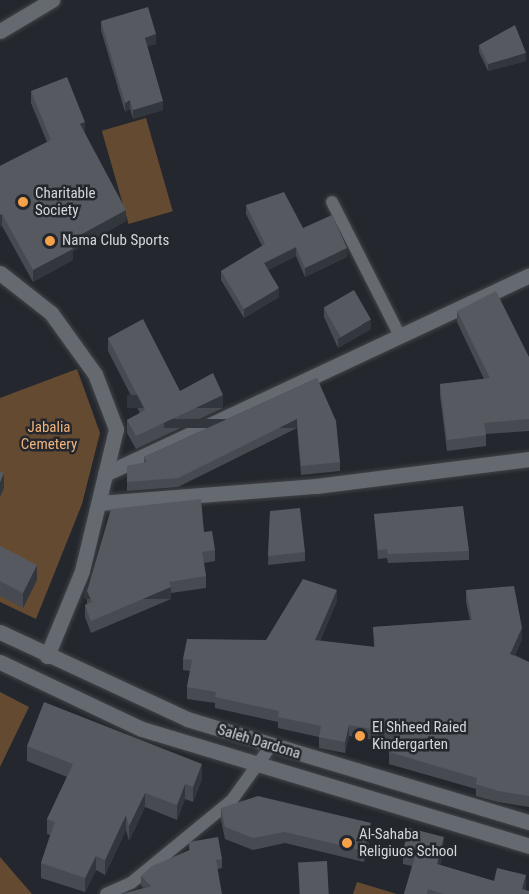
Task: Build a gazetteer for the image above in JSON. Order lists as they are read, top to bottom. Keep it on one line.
{"streets":{"street":["Saleh Dardona"]},"parks":["Jabalia Cemetery"],"places":["Charitable Society","Nama Club Sports","El Shheed Raied Kindergarten","Al-Sahaba Religiuos School"]}
